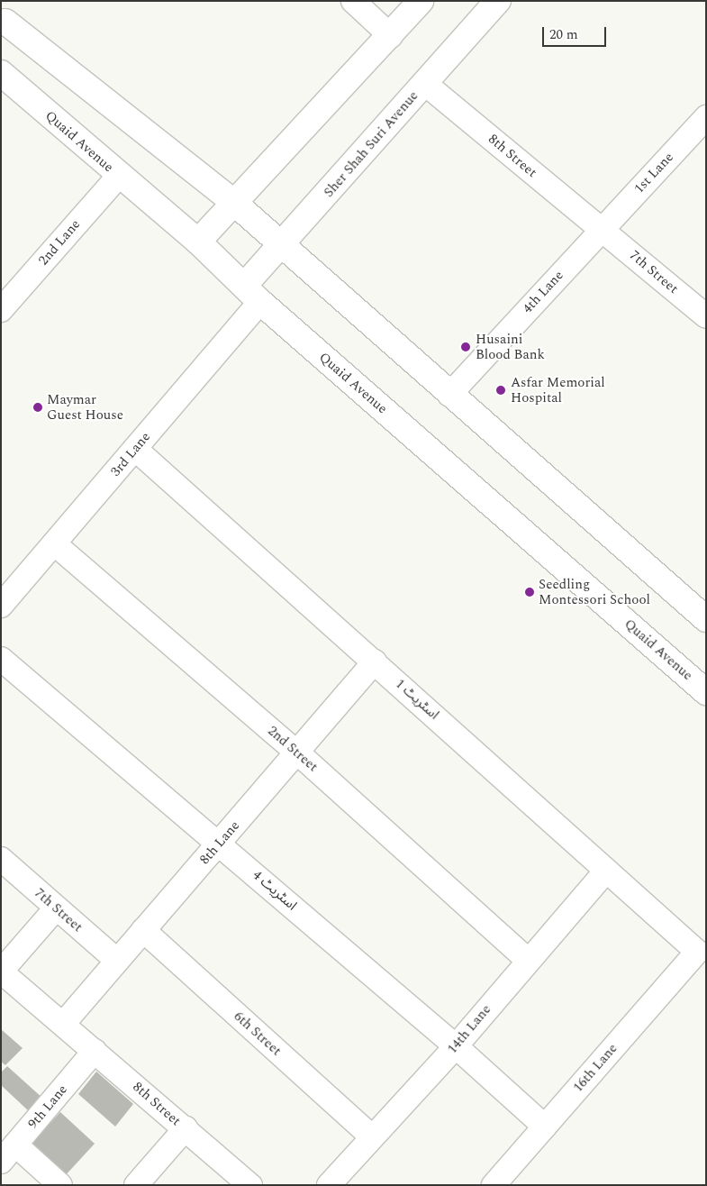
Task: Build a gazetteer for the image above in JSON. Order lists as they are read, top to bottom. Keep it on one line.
{"streets":{"main road":["Quaid Avenue","Sher Shah Suri Avenue"],"street":["8th Street","1st Lane","2nd Lane","7th Street","4th Lane","3rd Lane","اسٹریٹ 1","2nd Street","8th Lane","اسٹریٹ 4","14th Lane","6th Street","16th Lane","9th Lane"]},"crossings":[["Quaid Avenue","Sher Shah Suri Avenue"],["Quaid Avenue","2nd Lane"],["Quaid Avenue","3rd Lane"],["Sher Shah Suri Avenue","8th Street"],["Sher Shah Suri Avenue","3rd Lane"],["8th Street","1st Lane"],["8th Street","7th Street"],["8th Street","4th Lane"],["8th Street","8th Lane"],["8th Street","9th Lane"],["1st Lane","7th Street"],["1st Lane","4th Lane"],["7th Street","4th Lane"],["7th Street","8th Lane"],["3rd Lane","اسٹریٹ 1"],["3rd Lane","2nd Street"],["اسٹریٹ 1","8th Lane"],["اسٹریٹ 1","14th Lane"],["اسٹریٹ 1","16th Lane"],["2nd Street","8th Lane"],["2nd Street","14th Lane"],["8th Lane","اسٹریٹ 4"],["8th Lane","6th Street"],["اسٹریٹ 4","14th Lane"],["اسٹریٹ 4","16th Lane"],["14th Lane","6th Street"]],"places":["Husaini Blood Bank","Asfar Memorial Hospital","Maymar Guest House","Seedling Montessori School"],"scale_bar":"20 m"}
